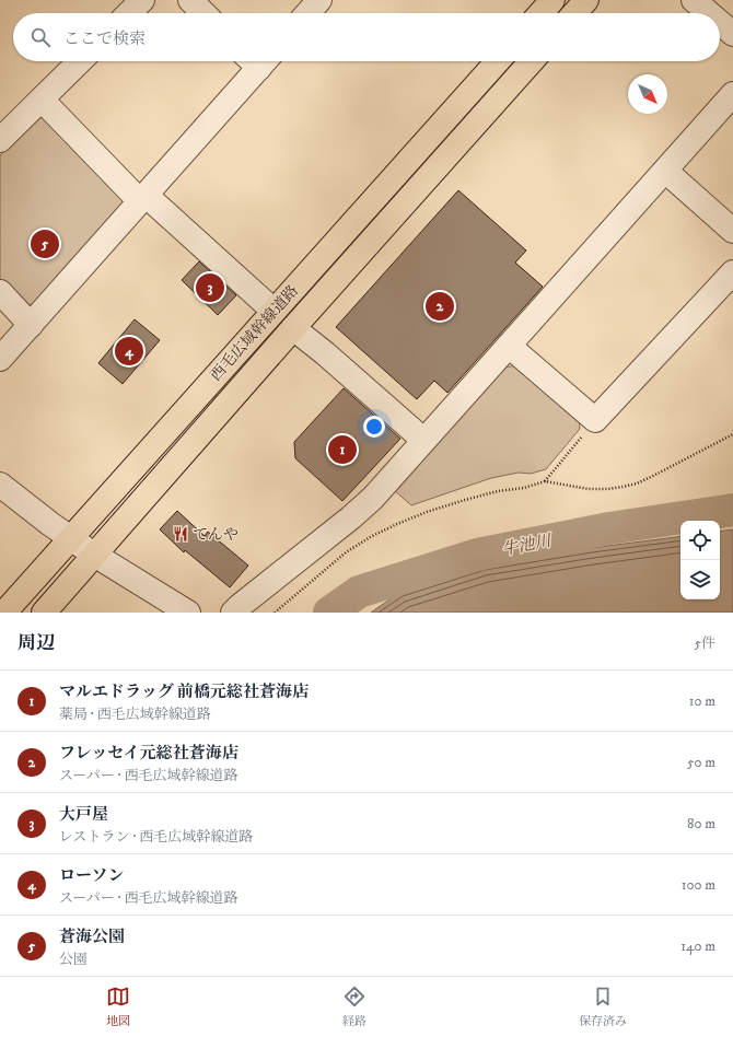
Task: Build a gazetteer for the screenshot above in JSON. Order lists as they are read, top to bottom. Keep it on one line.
{"streets":{"main road":["西毛広域幹線道路"]},"water":["牛池川"],"places":{"restaurant":["てんや"]},"north":"bottom right","page":{"search":"ここで検索","pins":["5","3","2","4","1"],"heading":["周辺","5件"],"list":[{"mark":"1","name":"マルエドラッグ 前橋元総社蒼海店","note":"薬局 · 西毛広域幹線道路","value":"10 m"},{"mark":"2","name":"フレッセイ元総社蒼海店","note":"スーパー · 西毛広域幹線道路","value":"50 m"},{"mark":"3","name":"大戸屋","note":"レストラン · 西毛広域幹線道路","value":"80 m"},{"mark":"4","name":"ローソン","note":"スーパー · 西毛広域幹線道路","value":"100 m"},{"mark":"5","name":"蒼海公園","note":"公園","value":"140 m"}],"nav":["地図","経路","保存済み"]}}
